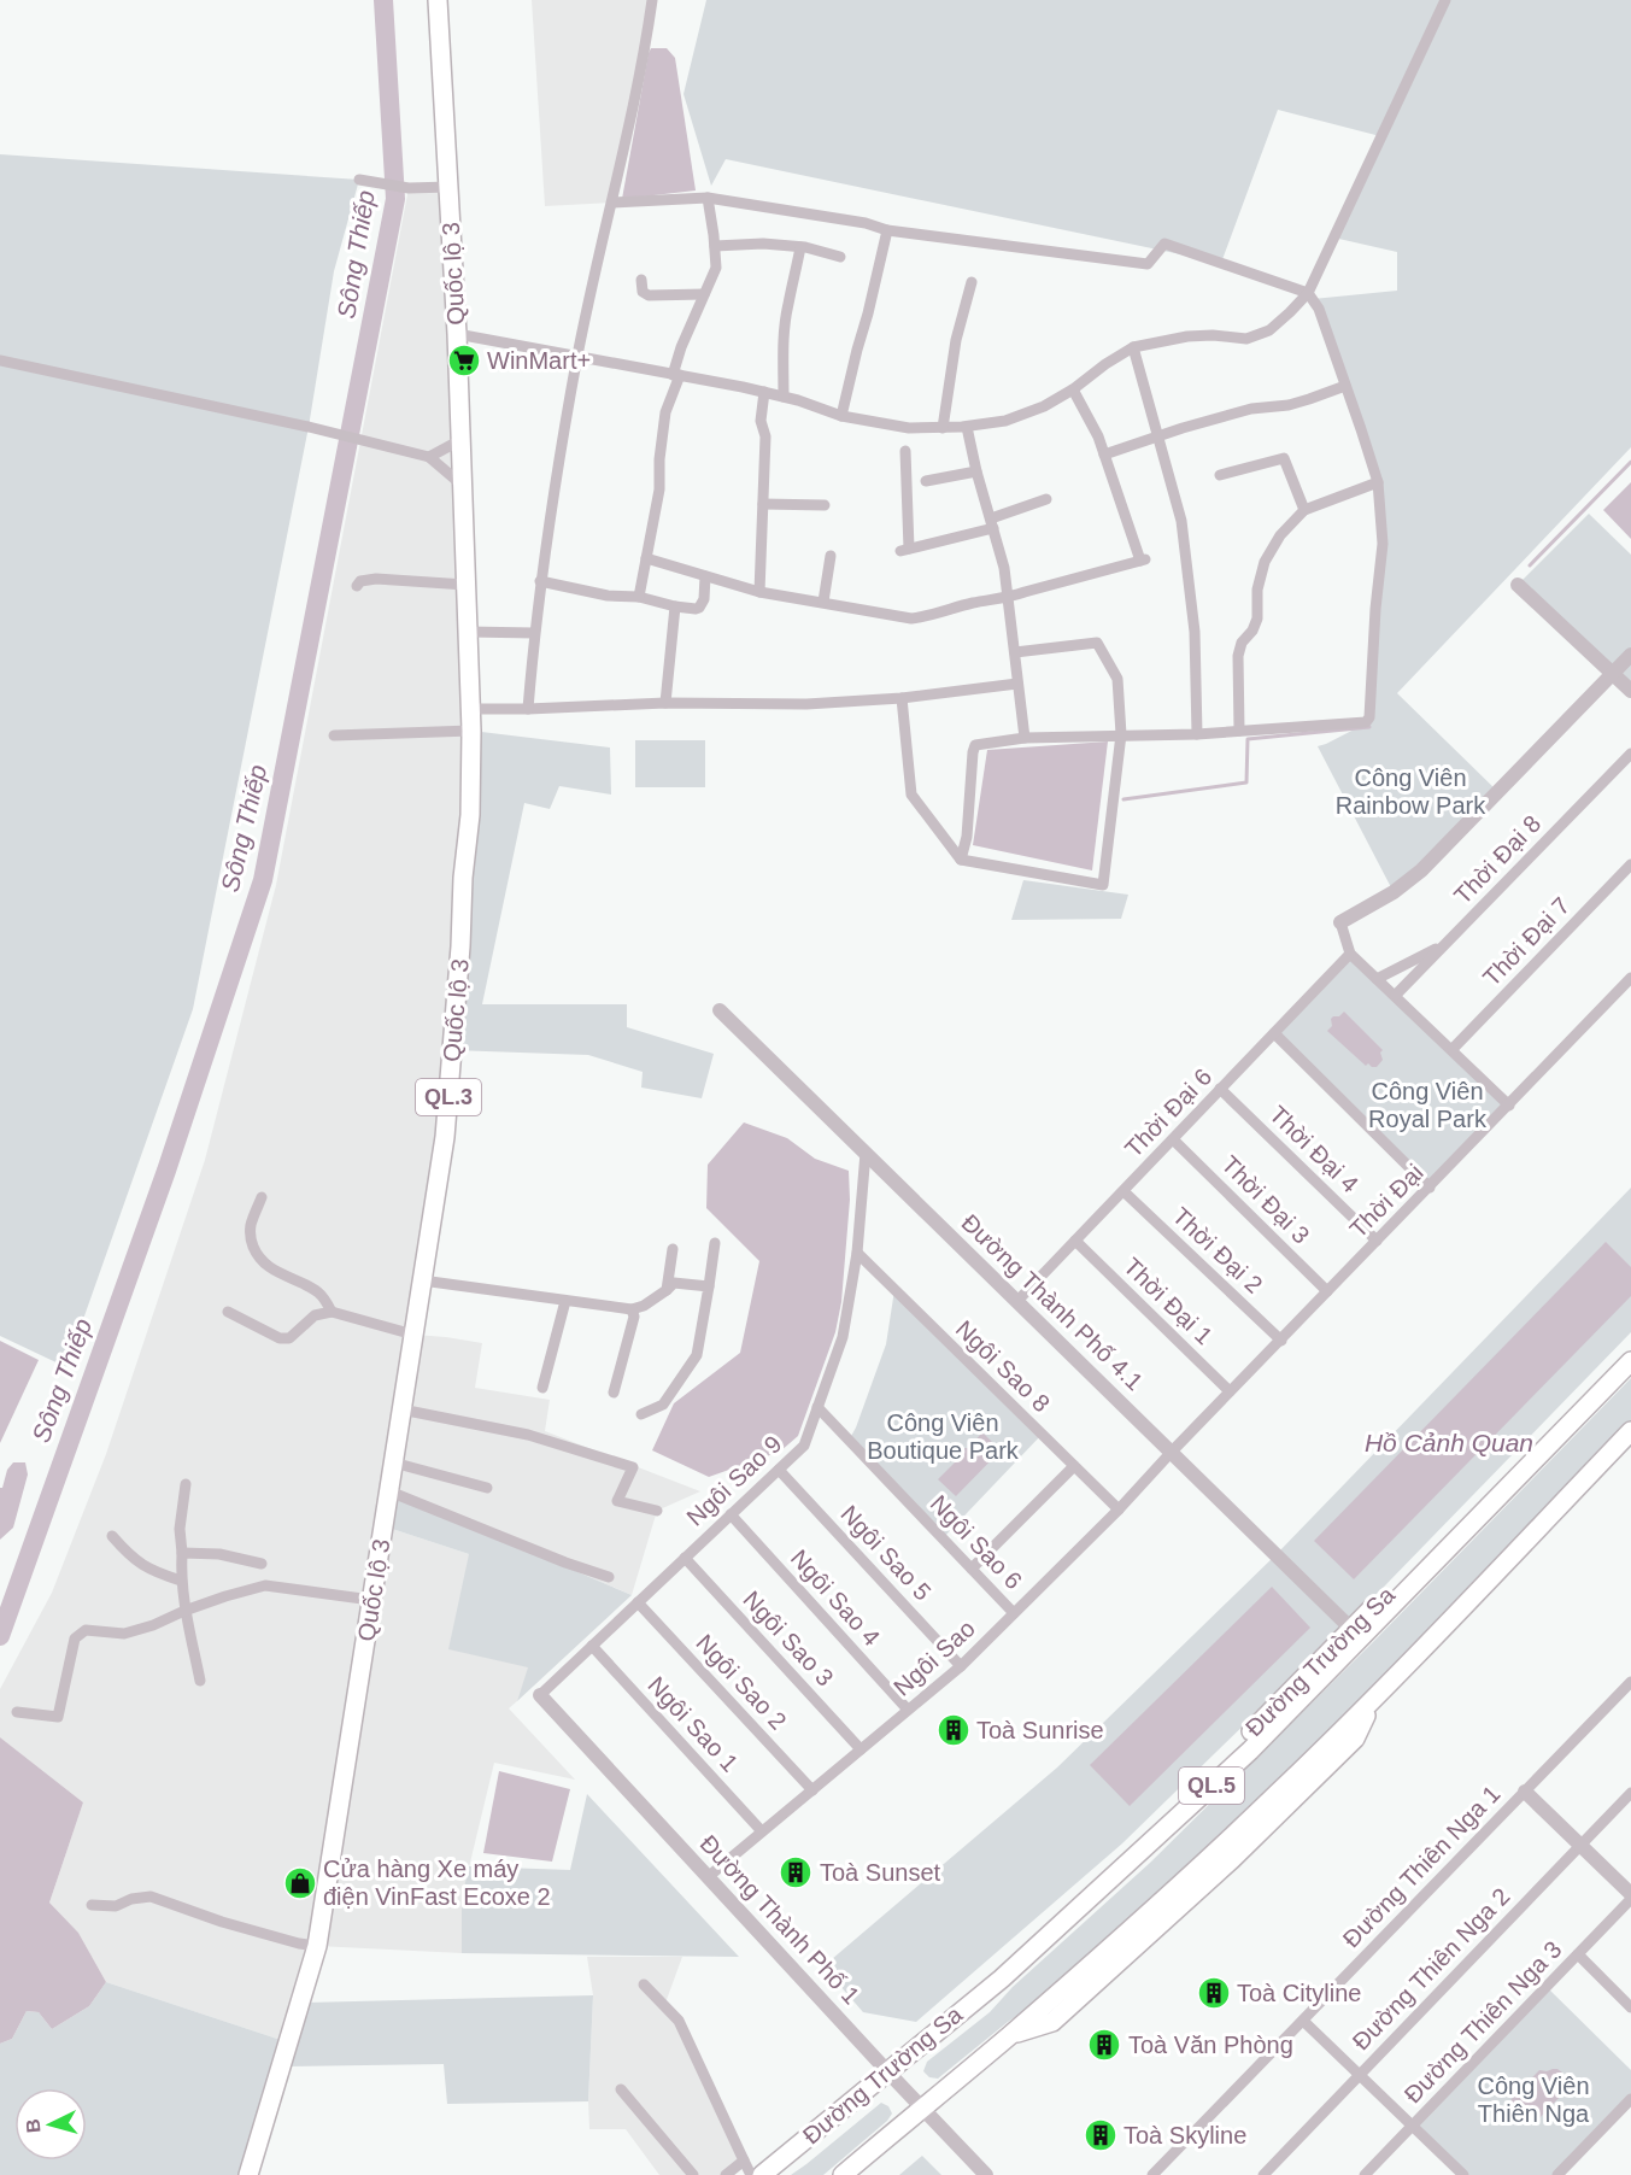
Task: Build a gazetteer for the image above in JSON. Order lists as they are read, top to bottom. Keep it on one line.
{"streets":{"highway":["Quốc lộ 3","QL.3","Đường Trường Sa","QL.5"],"street":["Thời Đại 8","Thời Đại 7","Thời Đại 6","Thời Đại 4","Thời Đại 3","Thời Đại","Thời Đại 2","Thời Đại 1","Đường Thành Phố 4.1","Ngôi Sao 8","Ngôi Sao 9","Ngôi Sao 6","Ngôi Sao 5","Ngôi Sao 4","Ngôi Sao 3","Ngôi Sao","Ngôi Sao 2","Ngôi Sao 1","Đường Thiên Nga 1","Đường Thành Phố 1","Đường Thiên Nga 2","Đường Thiên Nga 3"]},"crossings":[["Thời Đại 6","Thời Đại 4"],["Thời Đại 6","Thời Đại 3"],["Thời Đại 6","Thời Đại 2"],["Thời Đại 6","Thời Đại 1"],["Thời Đại 6","Đường Thành Phố 4.1"],["Thời Đại 4","Thời Đại"],["Thời Đại 3","Thời Đại"],["Thời Đại","Thời Đại 2"],["Thời Đại","Thời Đại 1"],["Thời Đại","Đường Thành Phố 4.1"],["Thời Đại","Ngôi Sao"],["Đường Thành Phố 4.1","Ngôi Sao 9"],["Đường Thành Phố 4.1","Ngôi Sao"],["Đường Thành Phố 4.1","Đường Trường Sa"],["Ngôi Sao 8","Ngôi Sao 9"],["Ngôi Sao 8","Ngôi Sao"],["Ngôi Sao 9","Ngôi Sao 6"],["Ngôi Sao 9","Ngôi Sao 5"],["Ngôi Sao 9","Ngôi Sao 4"],["Ngôi Sao 9","Ngôi Sao 3"],["Ngôi Sao 9","Ngôi Sao 2"],["Ngôi Sao 9","Ngôi Sao 1"],["Ngôi Sao 9","Đường Thành Phố 1"],["Ngôi Sao 6","Ngôi Sao"],["Ngôi Sao 5","Ngôi Sao"],["Ngôi Sao 4","Ngôi Sao"],["Ngôi Sao 3","Ngôi Sao"],["Ngôi Sao","Ngôi Sao 2"],["Ngôi Sao","Ngôi Sao 1"],["Ngôi Sao","Đường Thành Phố 1"],["Đường Trường Sa","Đường Thành Phố 1"]],"water":["Sông Thiếp","Hồ Cảnh Quan"],"parks":["Công Viên Rainbow Park","Công Viên Royal Park","Công Viên Boutique Park","Công Viên Thiên Nga"],"places":{"supermarket":["WinMart+"],"building":["Toà Sunrise","Toà Sunset","Toà Cityline","Toà Văn Phòng","Toà Skyline"],"shop":["Cửa hàng Xe máy điện VinFast Ecoxe 2"]},"north":"left"}
